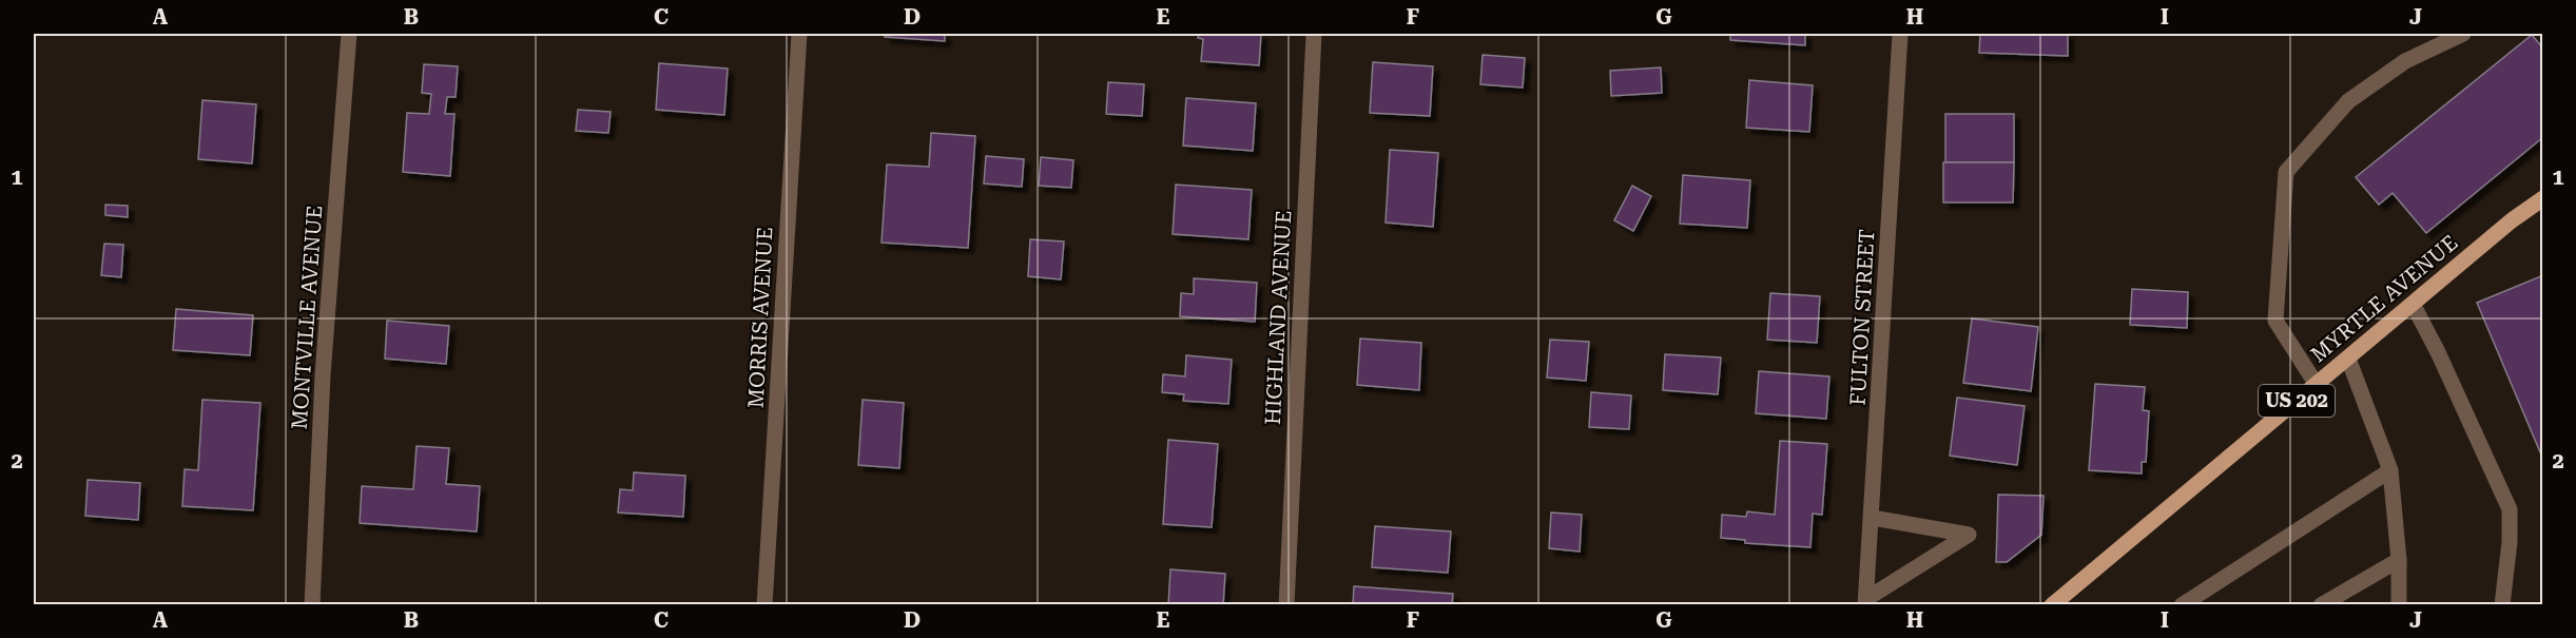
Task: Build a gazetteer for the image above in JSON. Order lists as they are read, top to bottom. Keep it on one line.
{"streets":{"main road":["MYRTLE AVENUE","US 202"],"street":["MONTVILLE AVENUE","MORRIS AVENUE","HIGHLAND AVENUE","FULTON STREET"]},"grid":{"columns":["A","B","C","D","E","F","G","H","I","J"],"rows":["1","2"]}}
